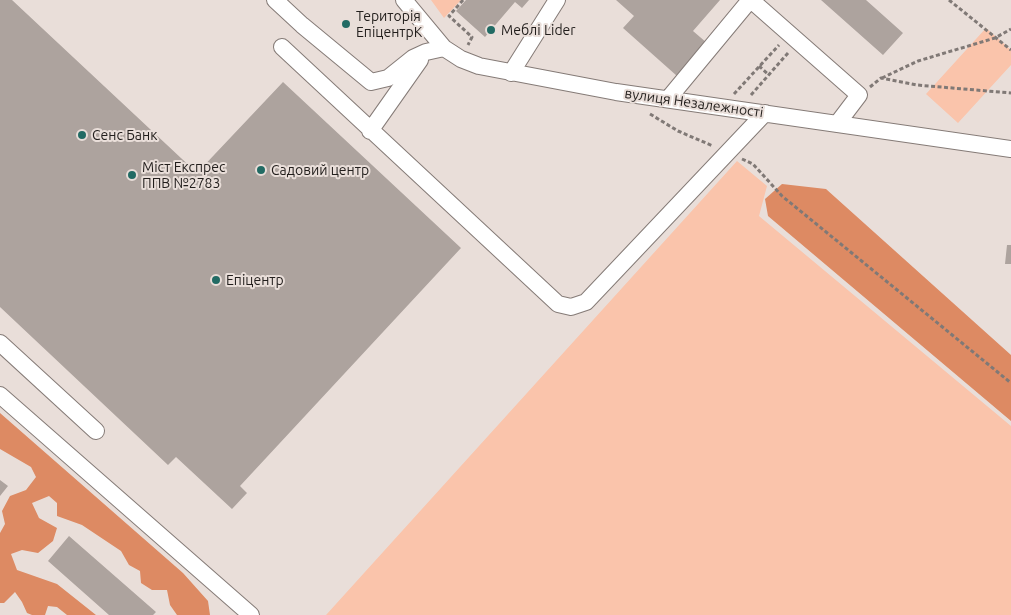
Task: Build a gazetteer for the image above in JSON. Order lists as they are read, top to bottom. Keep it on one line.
{"streets":{"street":["вулиця Незалежності"]},"places":["Територія ЕпіцентрК","Меблі Lider","Сенс Банк","Садовий центр","Міст Експрес ППВ №2783","Епіцентр"]}
